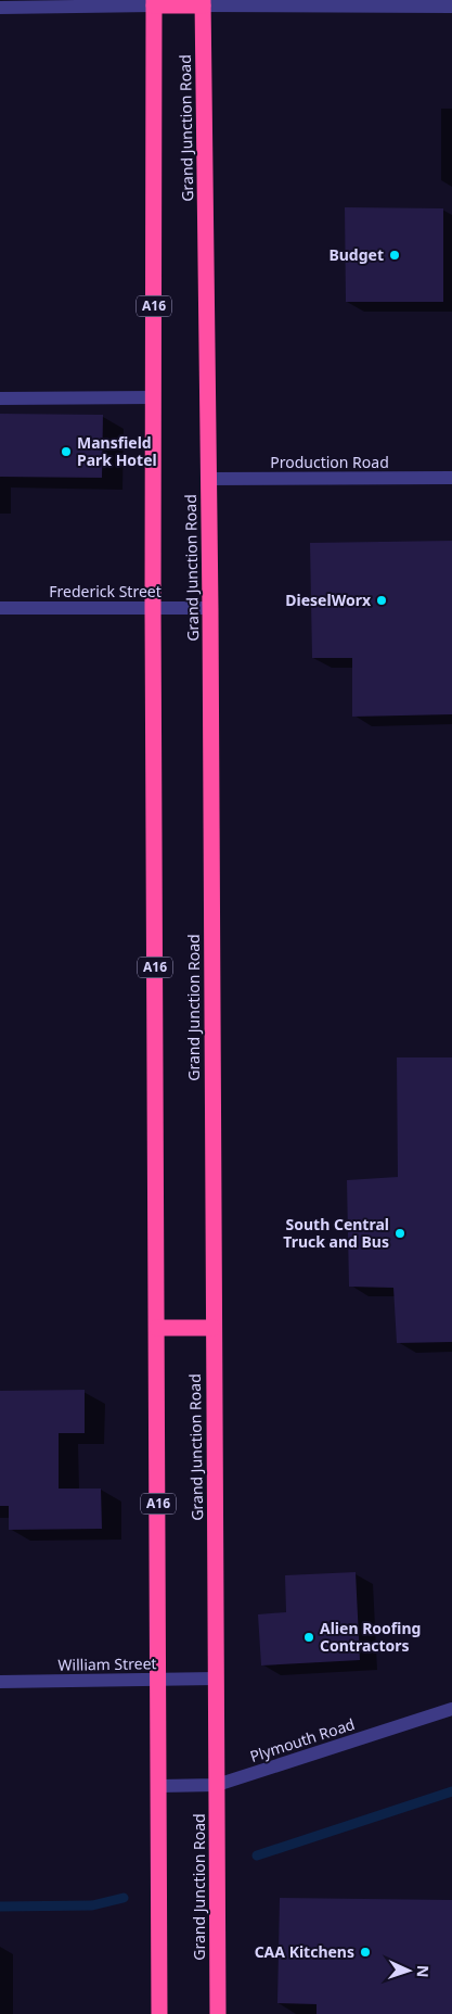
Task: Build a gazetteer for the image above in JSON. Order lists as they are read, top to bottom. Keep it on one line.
{"streets":{"highway":["Grand Junction Road","A16"],"street":["Production Road","Frederick Street","William Street","Plymouth Road"]},"crossings":[["Grand Junction Road","Production Road"],["Grand Junction Road","Frederick Street"],["Grand Junction Road","William Street"],["Grand Junction Road","Plymouth Road"]],"places":["Budget","Mansfield Park Hotel","DieselWorx","South Central Truck and Bus","Alien Roofing Contractors","CAA Kitchens"],"north":"right"}
